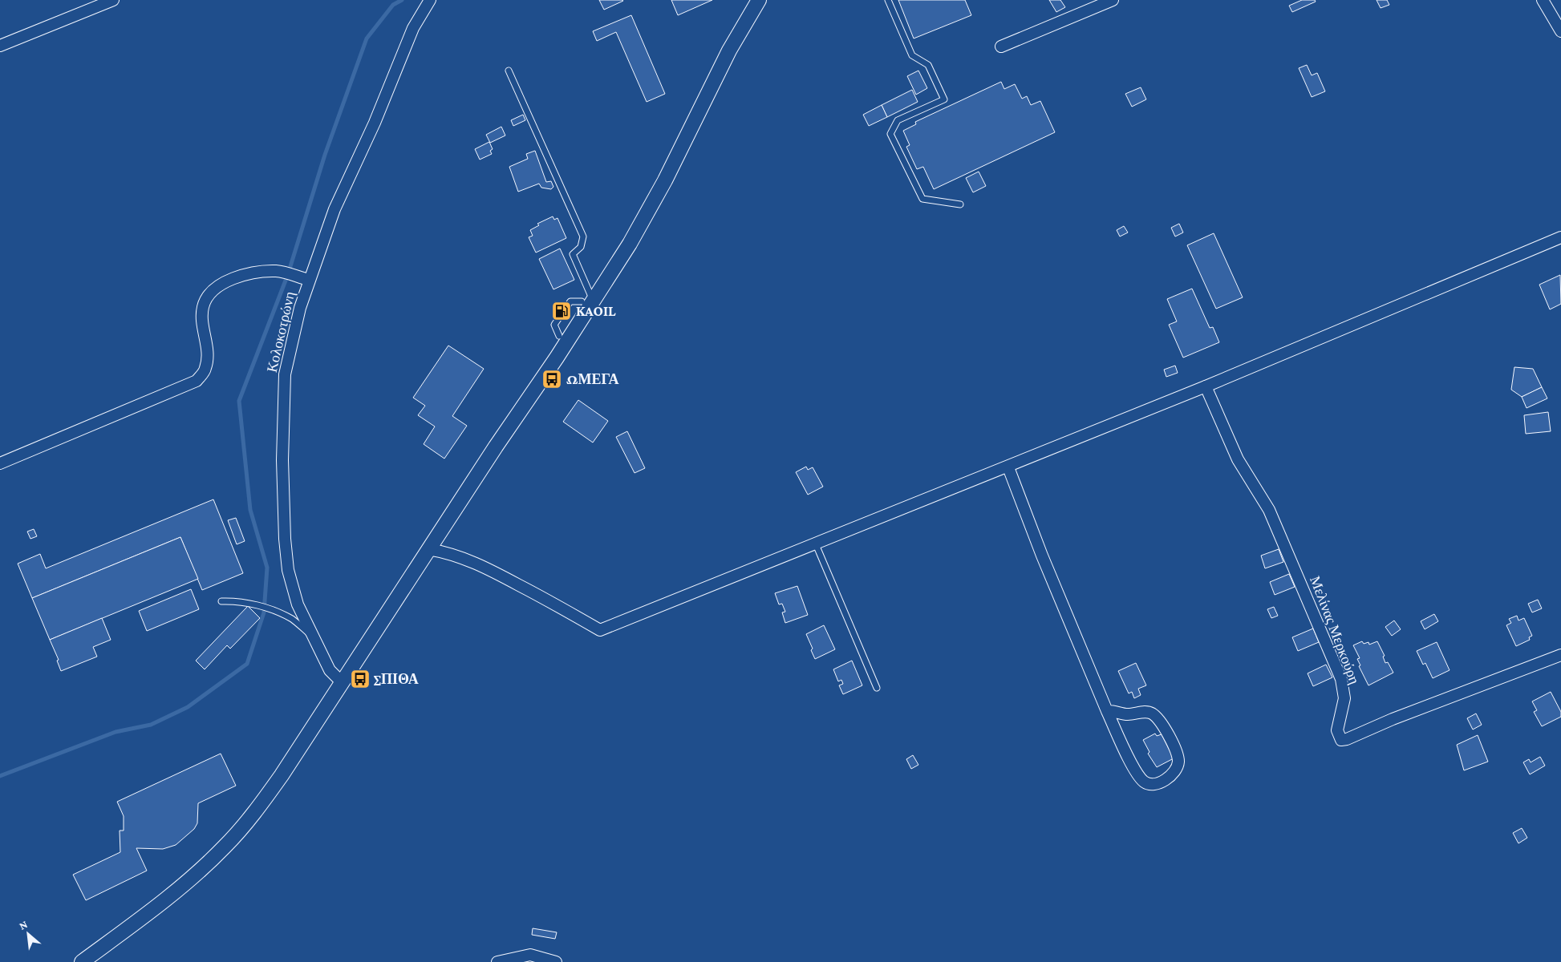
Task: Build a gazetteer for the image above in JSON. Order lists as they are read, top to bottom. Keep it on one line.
{"streets":{"street":["Κολοκοτρώνη","Μελίνας Μερκούρη"]},"places":{"fuel station":["KAOIL"],"bus stop":["ΩΜΕΓΑ","ΣΠΙΘΑ"]},"north":"top left"}
